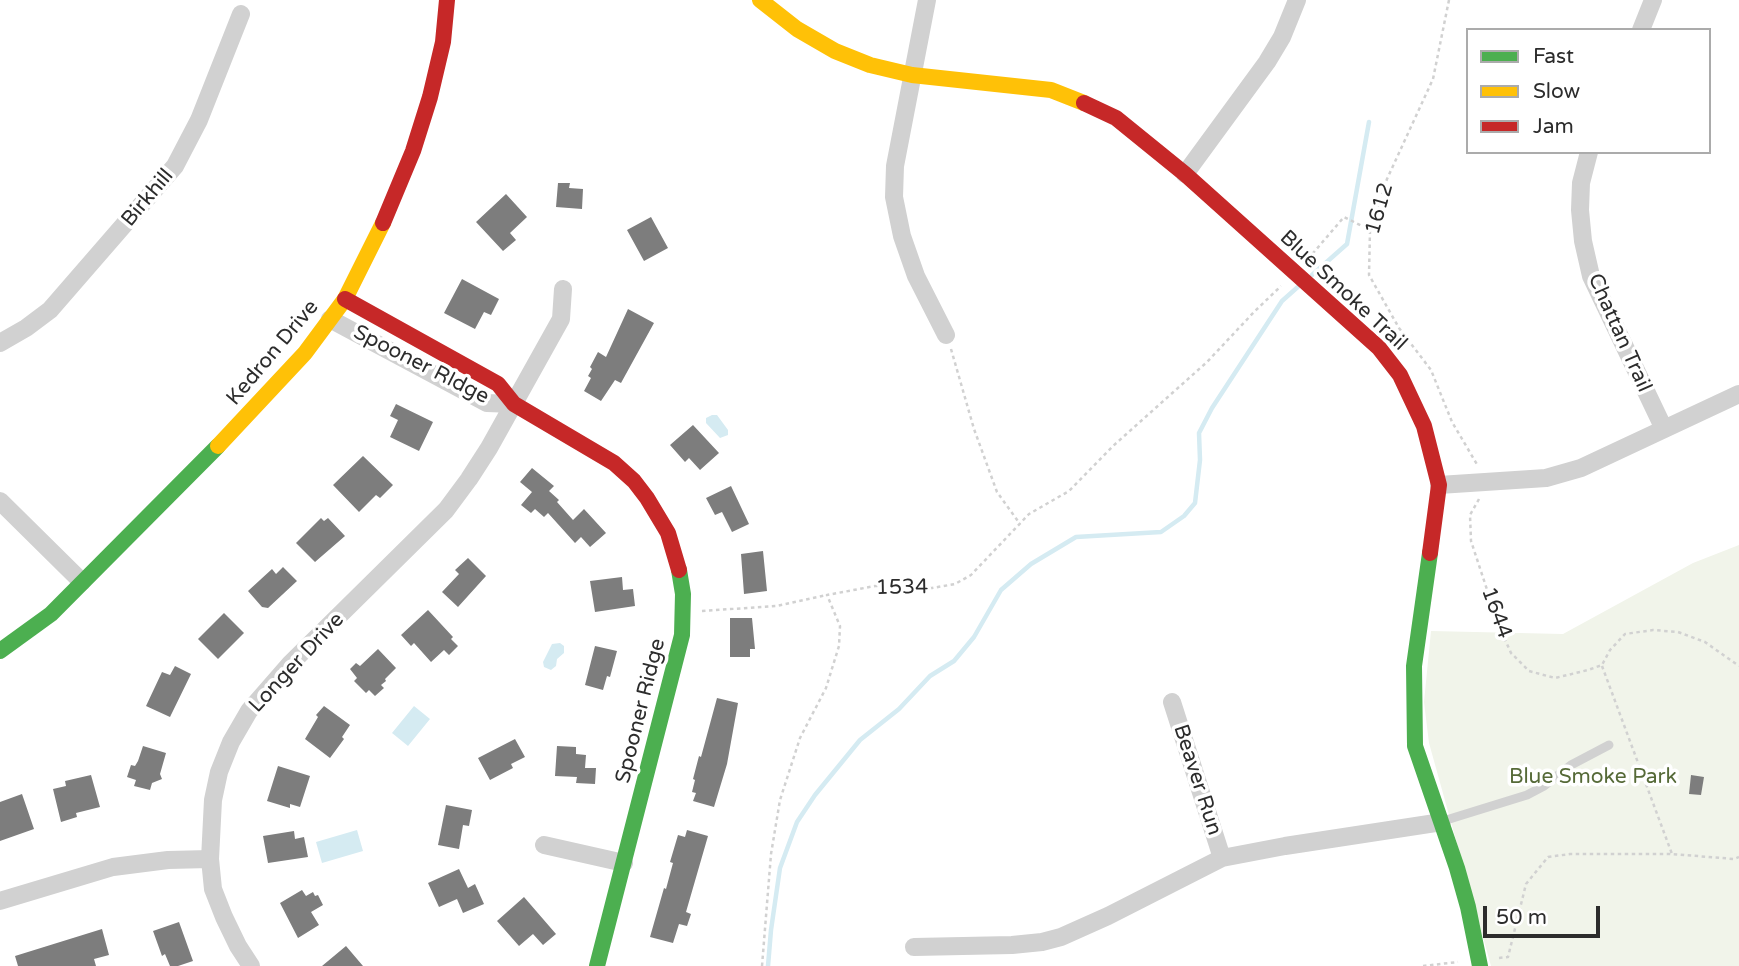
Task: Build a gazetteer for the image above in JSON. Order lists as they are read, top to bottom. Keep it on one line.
{"streets":{"street":["Birkhill","Blue Smoke Trail","Chattan Trail","Kedron Drive","Spooner RIdge","Longer Drive","Spooner Ridge","Beaver Run"],"path":["1612","1534","1644"]},"crossings":[["1612","1534"],["1612","1644"],["Blue Smoke Trail","1534"],["Kedron Drive","Spooner RIdge"],["Kedron Drive","Spooner Ridge"],["Spooner RIdge","Longer Drive"],["Spooner RIdge","Spooner Ridge"],["1534","Spooner Ridge"],["Longer Drive","Spooner Ridge"]],"parks":["Blue Smoke Park"],"legend":["Fast","Slow","Jam"],"scale_bar":"50 m"}
